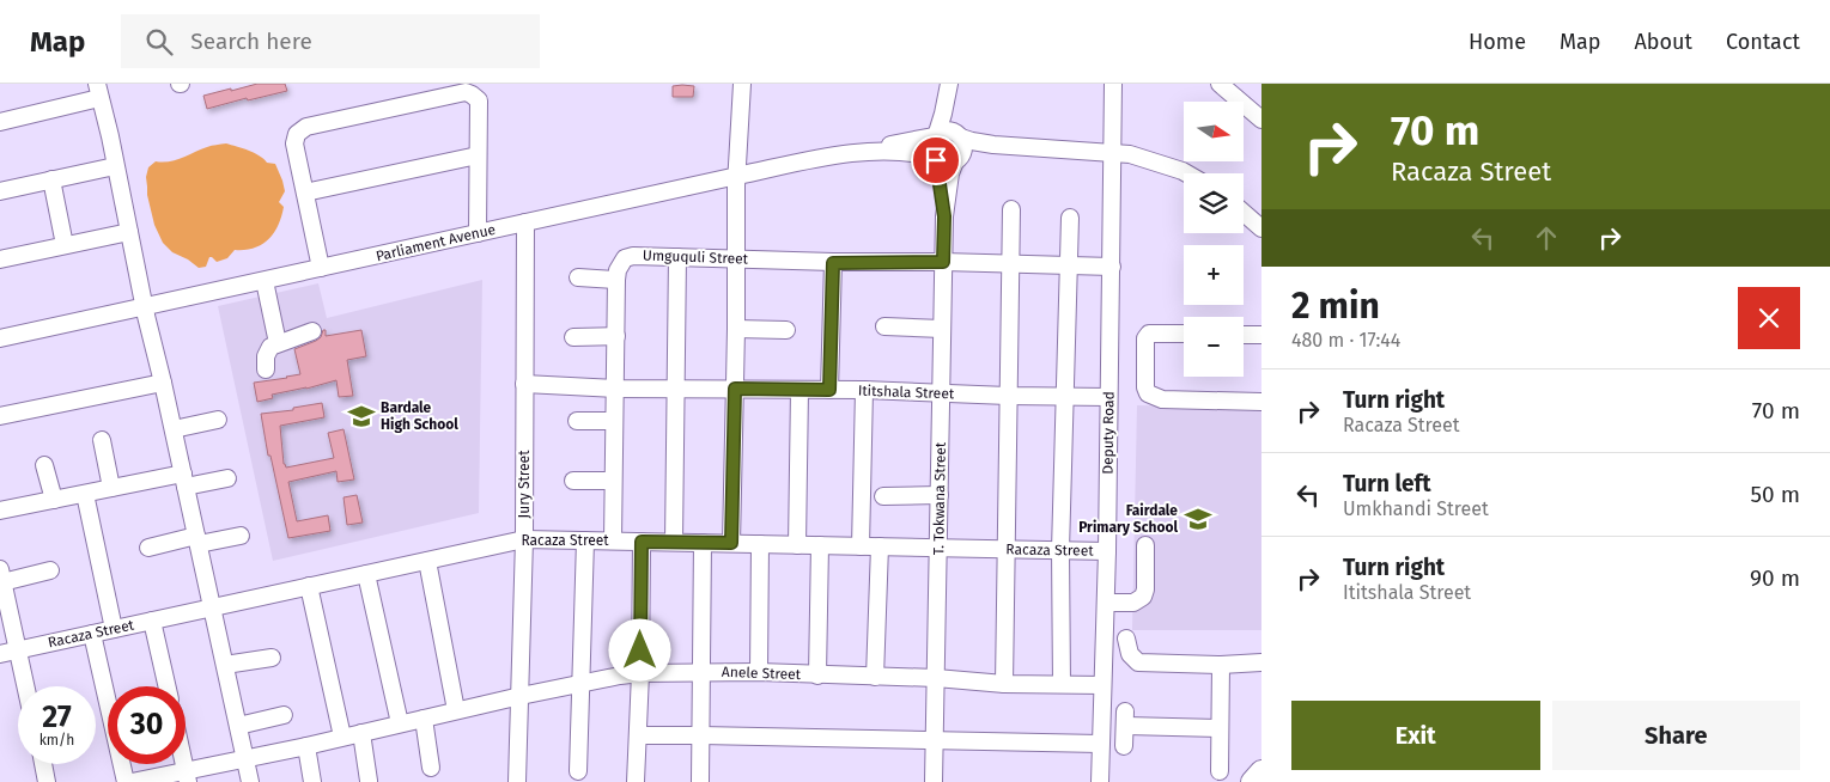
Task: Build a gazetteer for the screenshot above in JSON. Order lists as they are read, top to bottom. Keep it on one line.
{"streets":{"street":["Parliament Avenue","Umguquli Street","Ititshala Street","Deputy Road","Jury Street","T. Tokwana Street","Racaza Street","Anele Street"]},"crossings":[["Parliament Avenue","Jury Street"],["Parliament Avenue","T. Tokwana Street"],["Umguquli Street","Ititshala Street"],["Umguquli Street","Deputy Road"],["Umguquli Street","T. Tokwana Street"],["Umguquli Street","Racaza Street"],["Ititshala Street","Deputy Road"],["Ititshala Street","Jury Street"],["Ititshala Street","T. Tokwana Street"],["Deputy Road","Racaza Street"],["Deputy Road","Anele Street"],["Jury Street","Racaza Street"],["Jury Street","Anele Street"],["T. Tokwana Street","Racaza Street"],["T. Tokwana Street","Anele Street"]],"places":{"school or university":["Bardale High School","Fairdale Primary School"]},"north":"right","page":{"header":"Map","search":"Search here","nav":["Home","Map","About","Contact"],"turn":["70 m","Racaza Street"],"map_buttons":["+","−"],"heading":["2 min","480 m · 17:44"],"list":[{"name":"Turn right","note":"Racaza Street","value":"70 m"},{"name":"Turn left","note":"Umkhandi Street","value":"50 m"},{"name":"Turn right","note":"Ititshala Street","value":"90 m"}],"speed":"27 km/h","limit":"30","buttons":["Exit","Share"]}}
